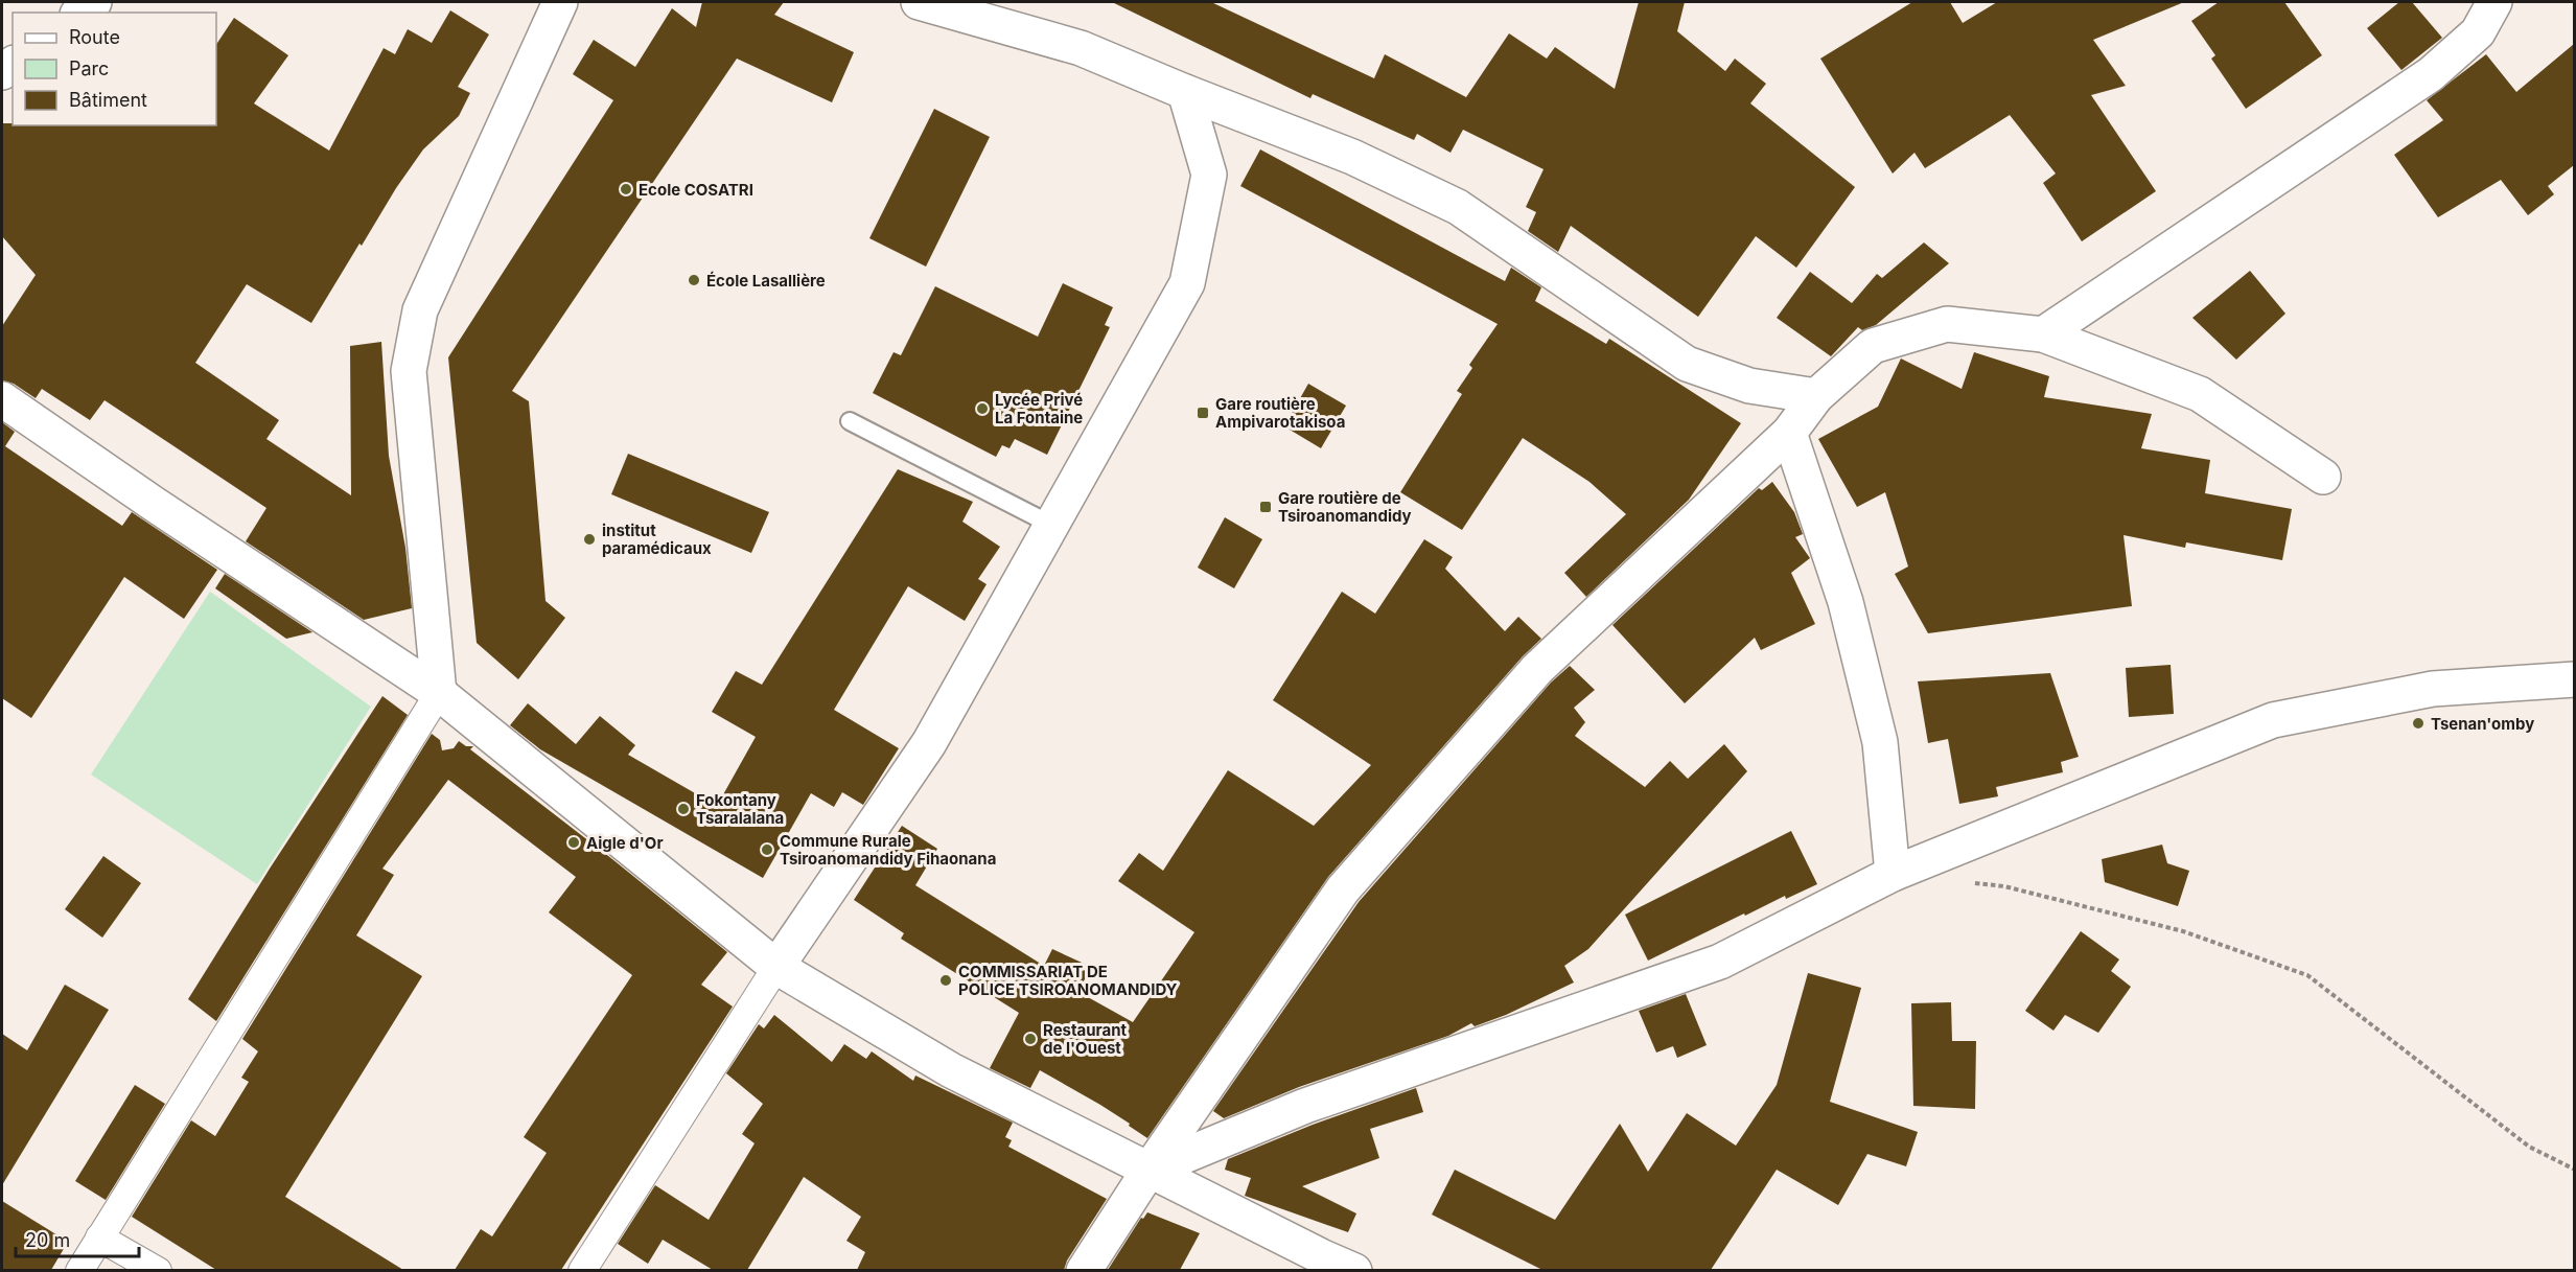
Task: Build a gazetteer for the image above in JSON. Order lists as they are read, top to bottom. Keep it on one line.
{"places":{"other":["Ecole COSATRI","École Lasallière","Lycée Privé La Fontaine","institut paramédicaux","Tsenan'omby","Fokontany Tsaralalana","Aigle d'Or","Commune Rurale Tsiroanomandidy Fihaonana","COMMISSARIAT DE POLICE TSIROANOMANDIDY","Restaurant de l'Ouest"],"transit":["Gare routière Ampivarotakisoa","Gare routière de Tsiroanomandidy"]},"legend":["Route","Parc","Bâtiment"],"scale_bar":"20 m"}
